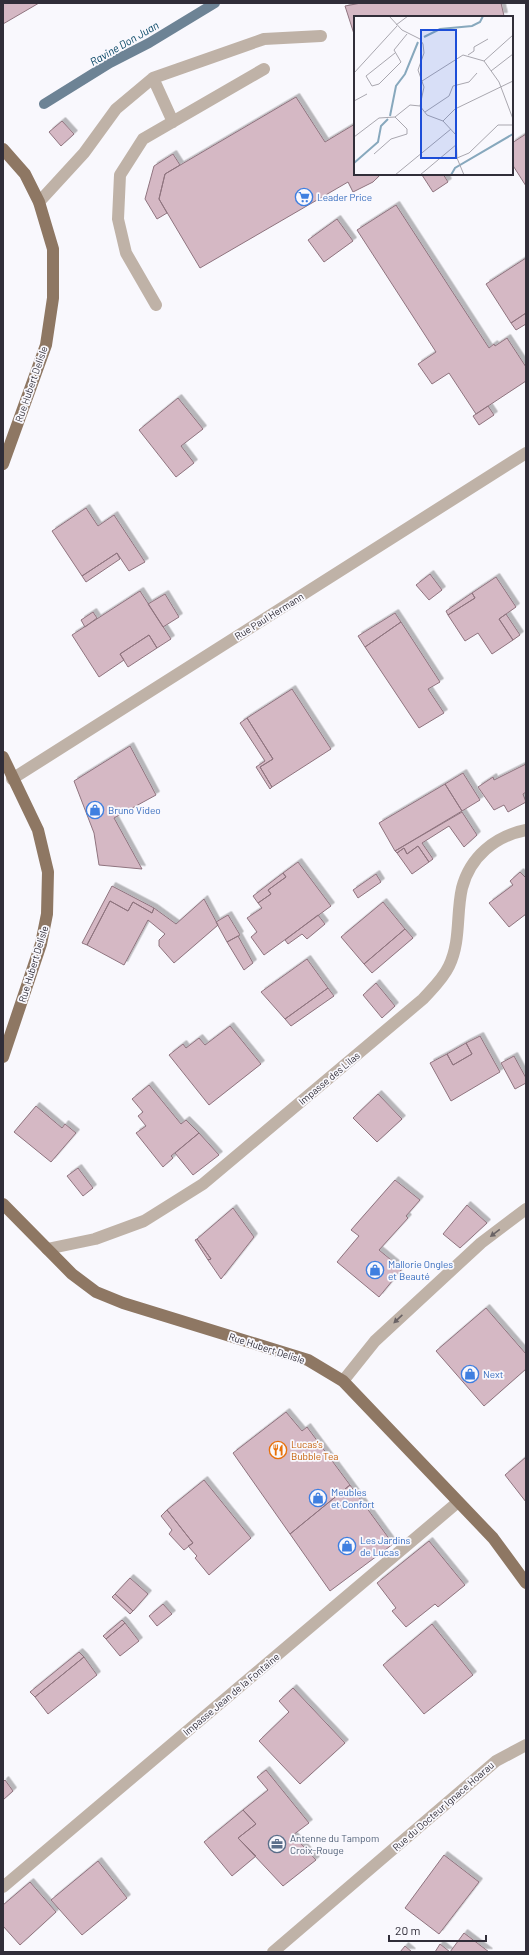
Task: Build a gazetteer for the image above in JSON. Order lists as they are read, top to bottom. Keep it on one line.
{"streets":{"main road":["Rue Hubert Delisle"],"street":["Rue Paul Hermann","Impasse des Lilas","Impasse Jean de la Fontaine","Rue du Docteur Ignace Hoarau"]},"crossings":[["Rue Hubert Delisle","Rue Paul Hermann"],["Rue Hubert Delisle","Impasse des Lilas"],["Rue Hubert Delisle","Impasse Jean de la Fontaine"]],"water":["Ravine Don Juan"],"places":{"supermarket":["Leader Price"],"shop":["Bruno Video","Mallorie Ongles et Beauté","Next","Meubles et Confort","Les Jardins de Lucas"],"restaurant":["Lucas's Bubble Tea"],"office":["Antenne du Tampom Croix-Rouge"]},"scale_bar":"20 m"}
